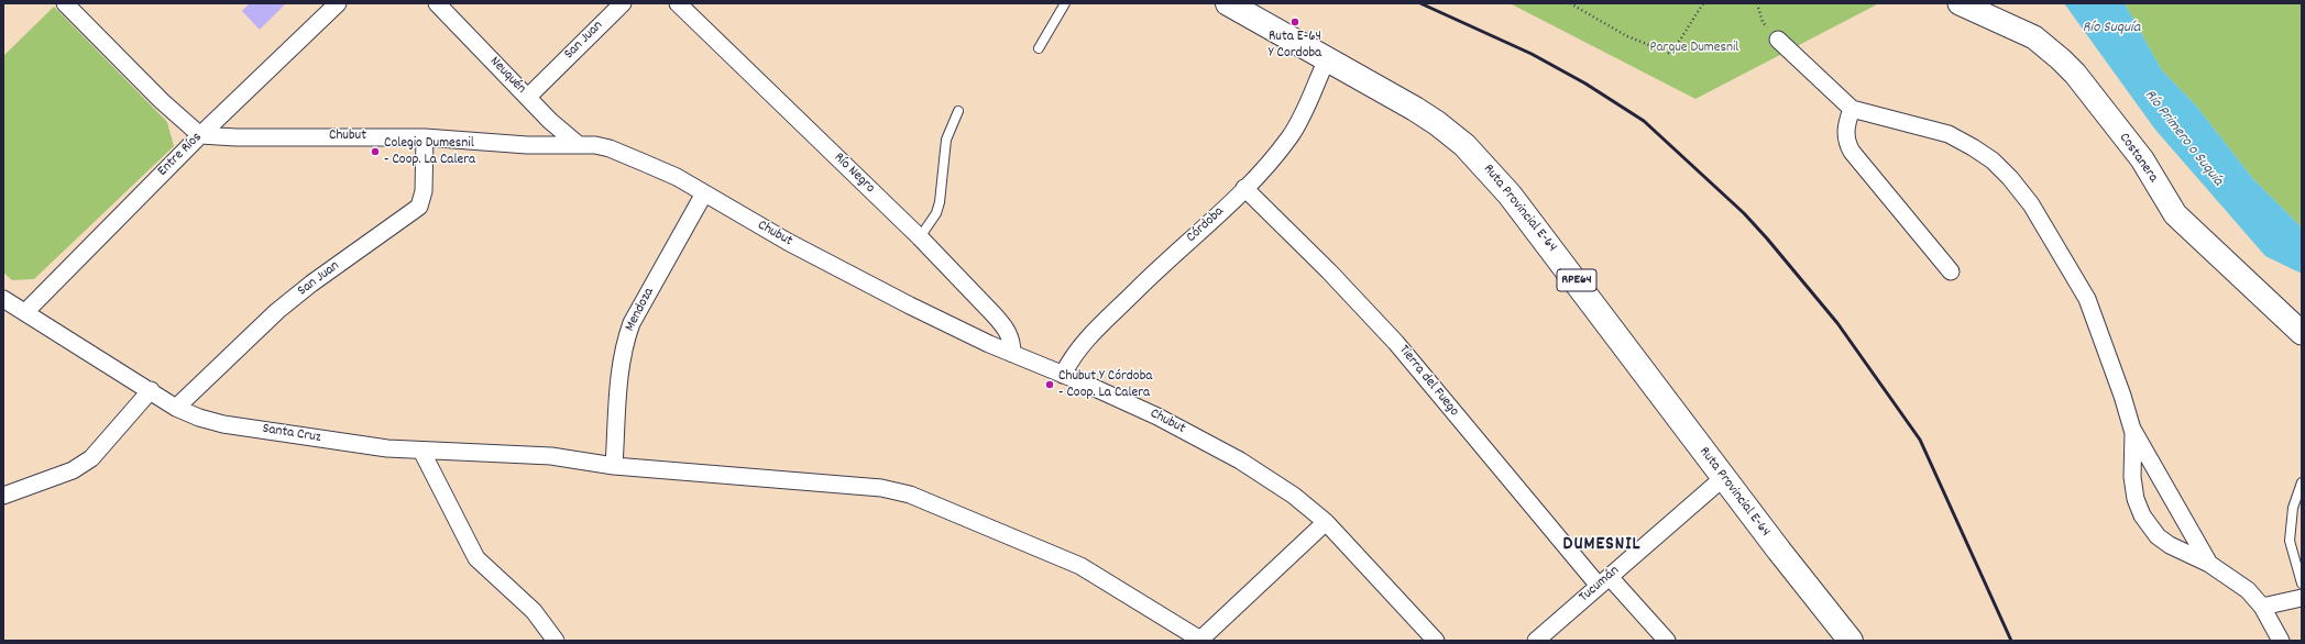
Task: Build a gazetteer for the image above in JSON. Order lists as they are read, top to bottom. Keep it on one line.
{"streets":{"main road":["Ruta Provincial E-64","RPE64"],"street":["San Juan","Neuquén","Chubut","Entre Ríos","Costanera","Río Negro","Córdoba","Mendoza","Tierra del Fuego","Santa Cruz","Tucumán"]},"crossings":[["San Juan","Neuquén"],["San Juan","Chubut"],["San Juan","Santa Cruz"],["Neuquén","Chubut"],["Chubut","Entre Ríos"],["Chubut","Río Negro"],["Chubut","Córdoba"],["Chubut","Mendoza"],["Entre Ríos","Santa Cruz"],["Ruta Provincial E-64","Córdoba"],["Ruta Provincial E-64","Tucumán"],["Córdoba","Tierra del Fuego"],["Mendoza","Santa Cruz"],["Tierra del Fuego","Tucumán"]],"districts":["DUMESNIL"],"water":["Río Suquía","Río Primero o Suquía"],"parks":["Parque Dumesnil"],"places":["Ruta E-64 Y Cordoba","Colegio Dumesnil - Coop. La Calera","Chubut Y Córdoba - Coop. La Calera"]}
